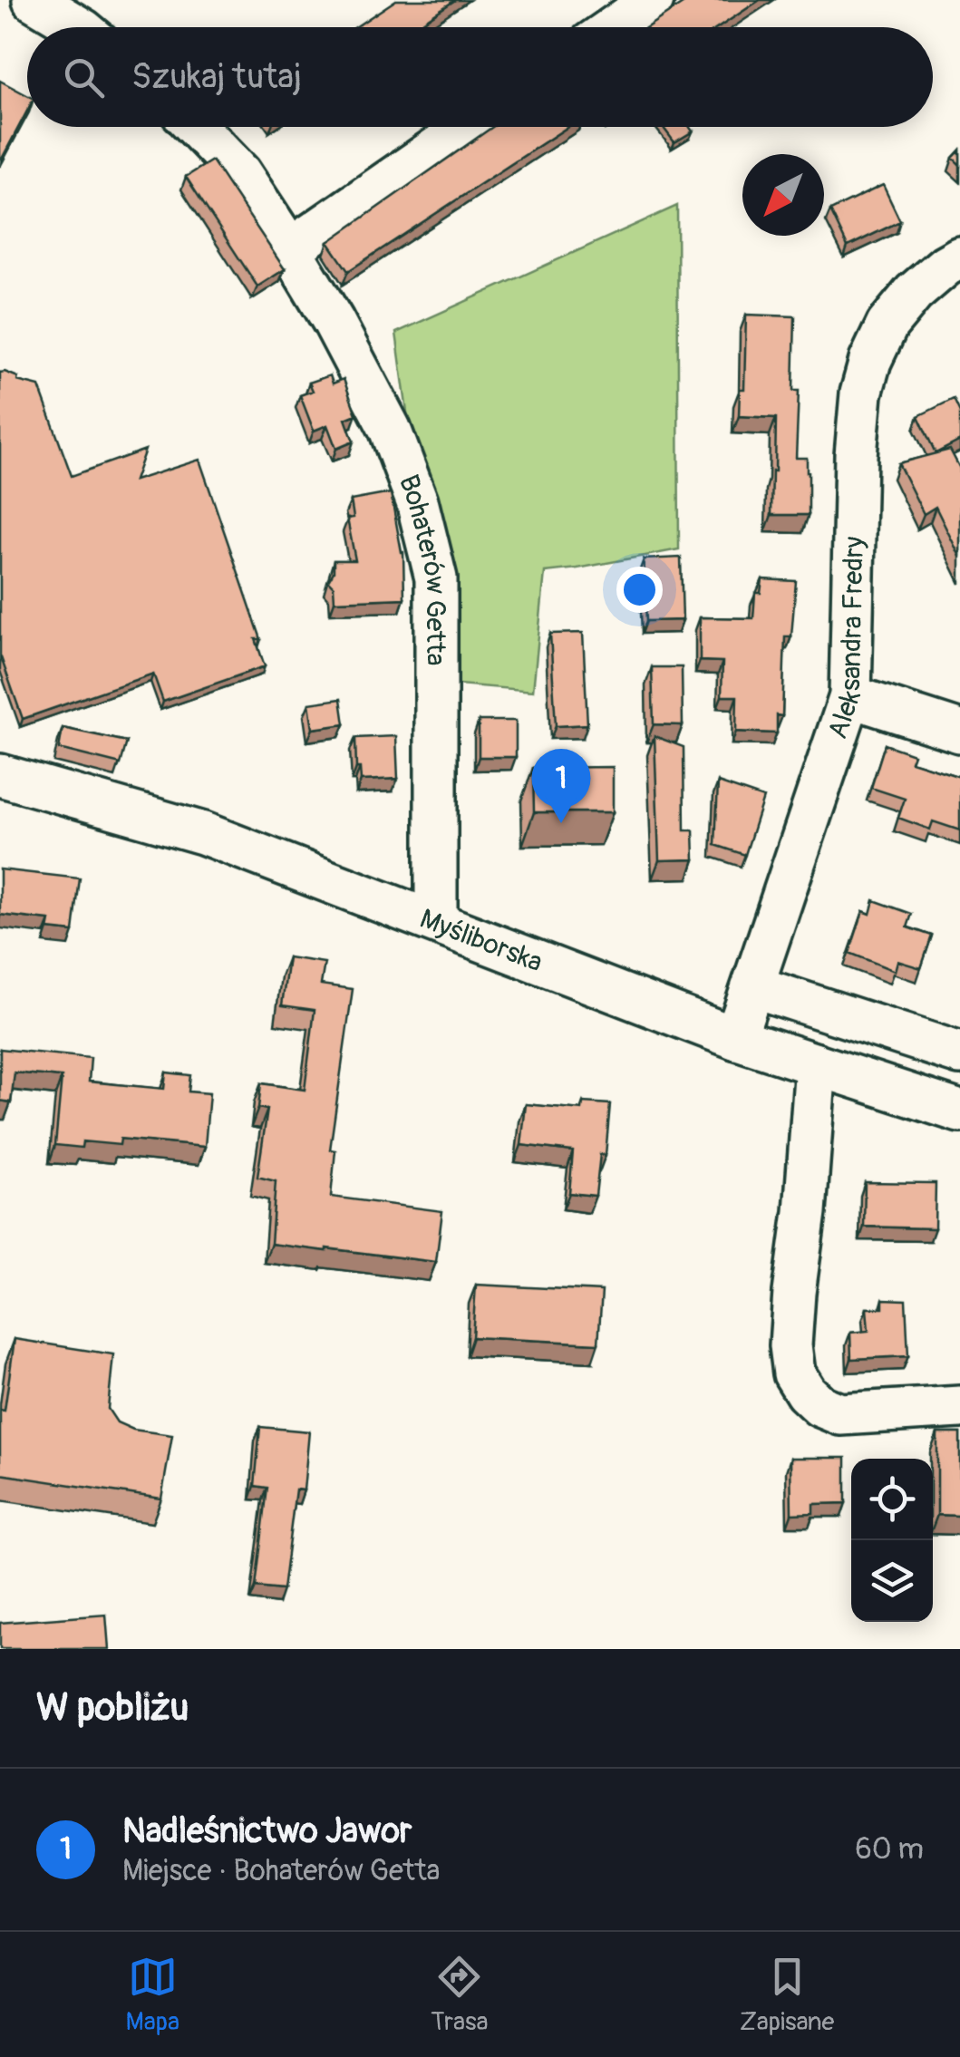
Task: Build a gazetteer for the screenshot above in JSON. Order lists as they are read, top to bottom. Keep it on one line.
{"streets":{"street":["Bohaterów Getta","Aleksandra Fredry","Myśliborska"]},"crossings":[["Bohaterów Getta","Myśliborska"],["Aleksandra Fredry","Myśliborska"]],"north":"bottom left","page":{"search":"Szukaj tutaj","pins":"1","heading":"W pobliżu","list":[{"mark":"1","name":"Nadleśnictwo Jawor","note":"Miejsce · Bohaterów Getta","value":"60 m"}],"nav":["Mapa","Trasa","Zapisane"]}}
